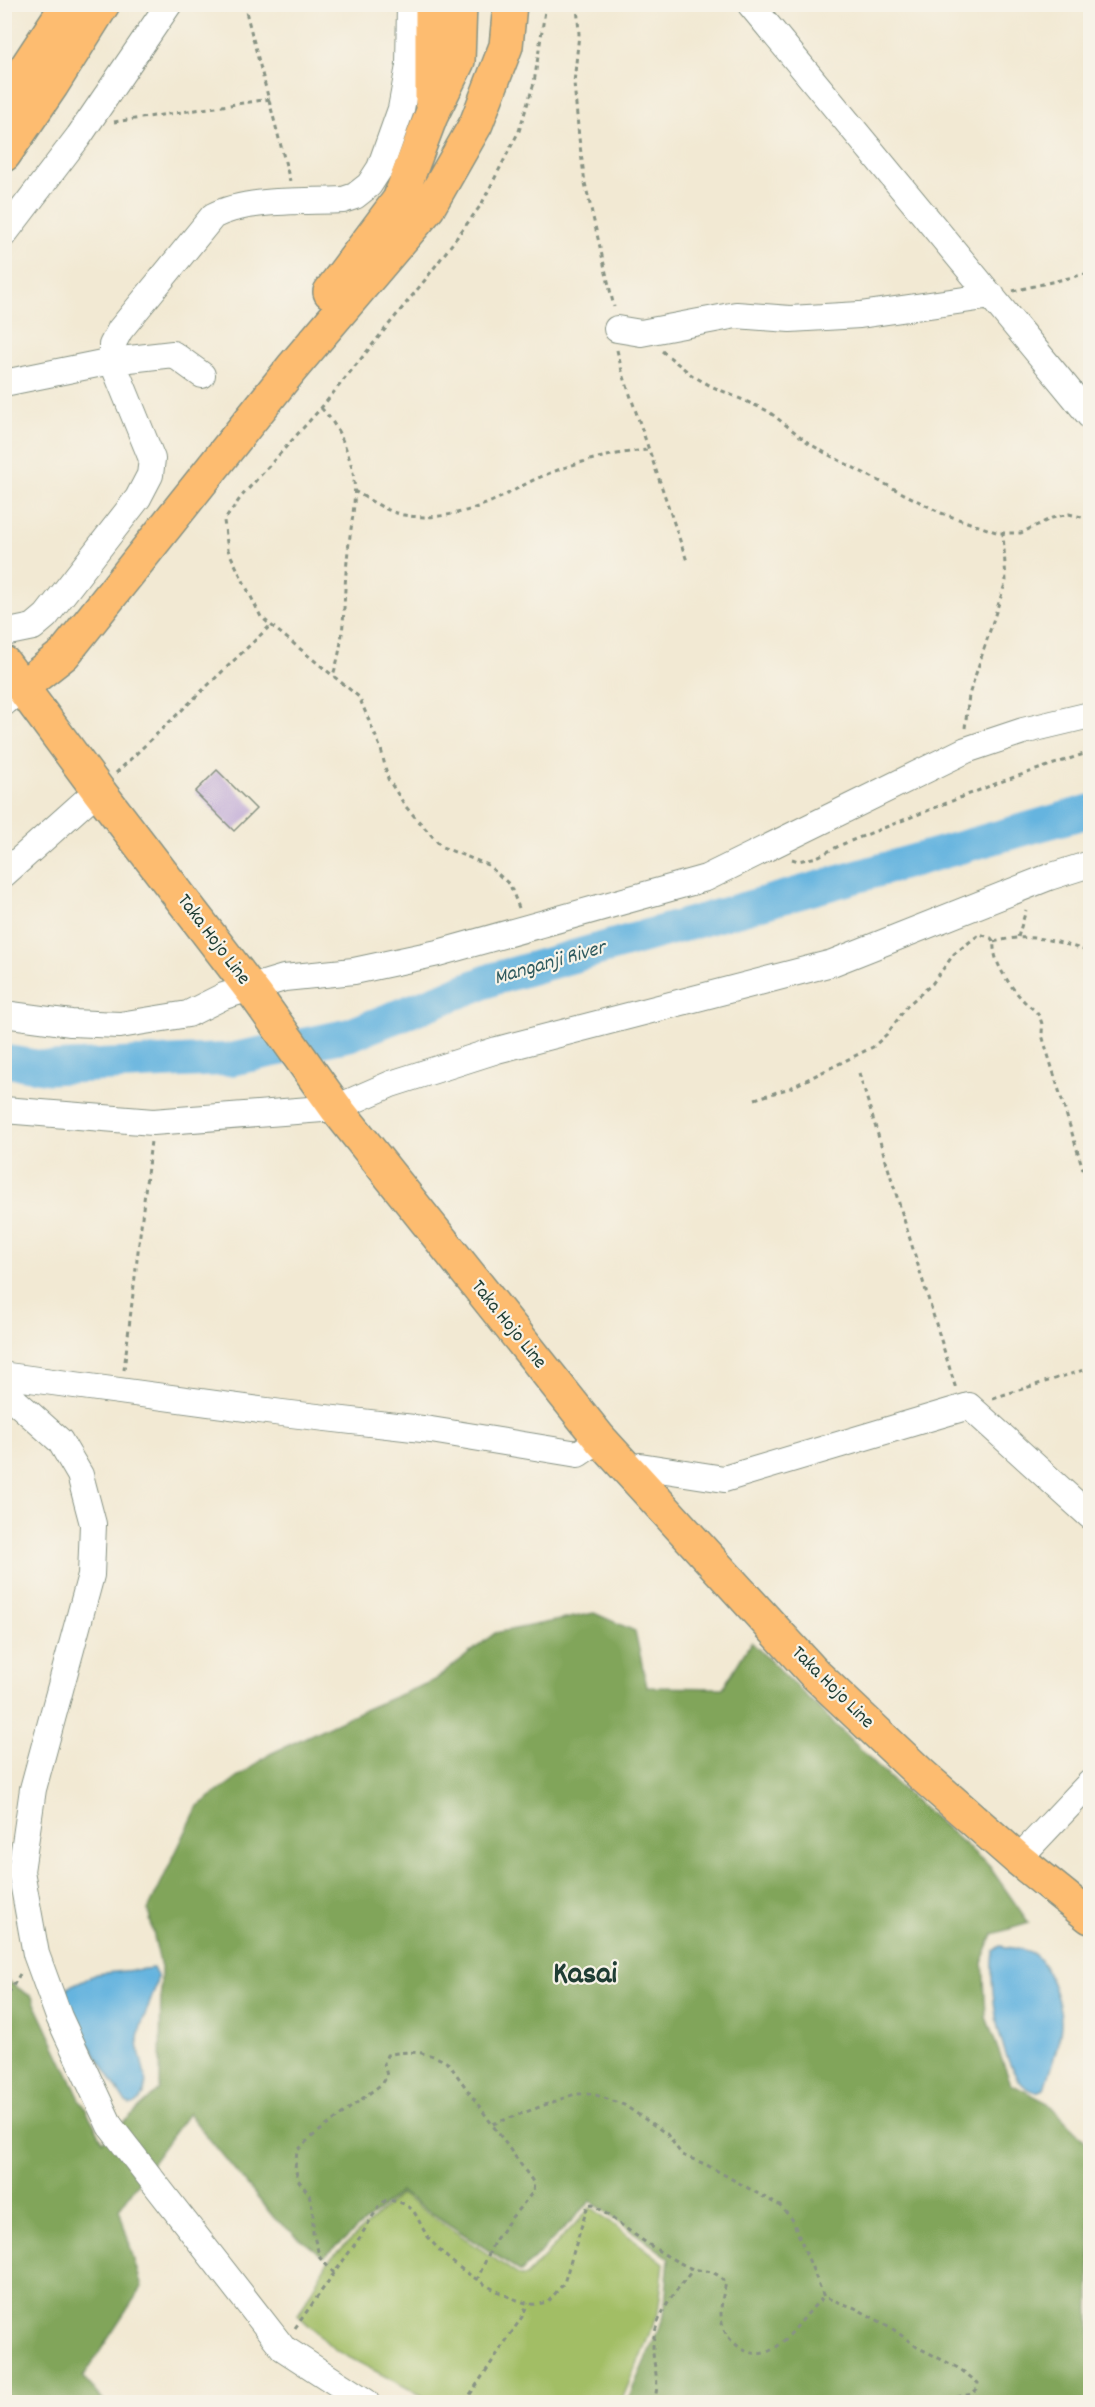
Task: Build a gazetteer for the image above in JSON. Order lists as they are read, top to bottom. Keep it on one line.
{"streets":{"main road":["Taka Hojo Line"]},"districts":["Kasai"],"water":["Manganji River"]}
